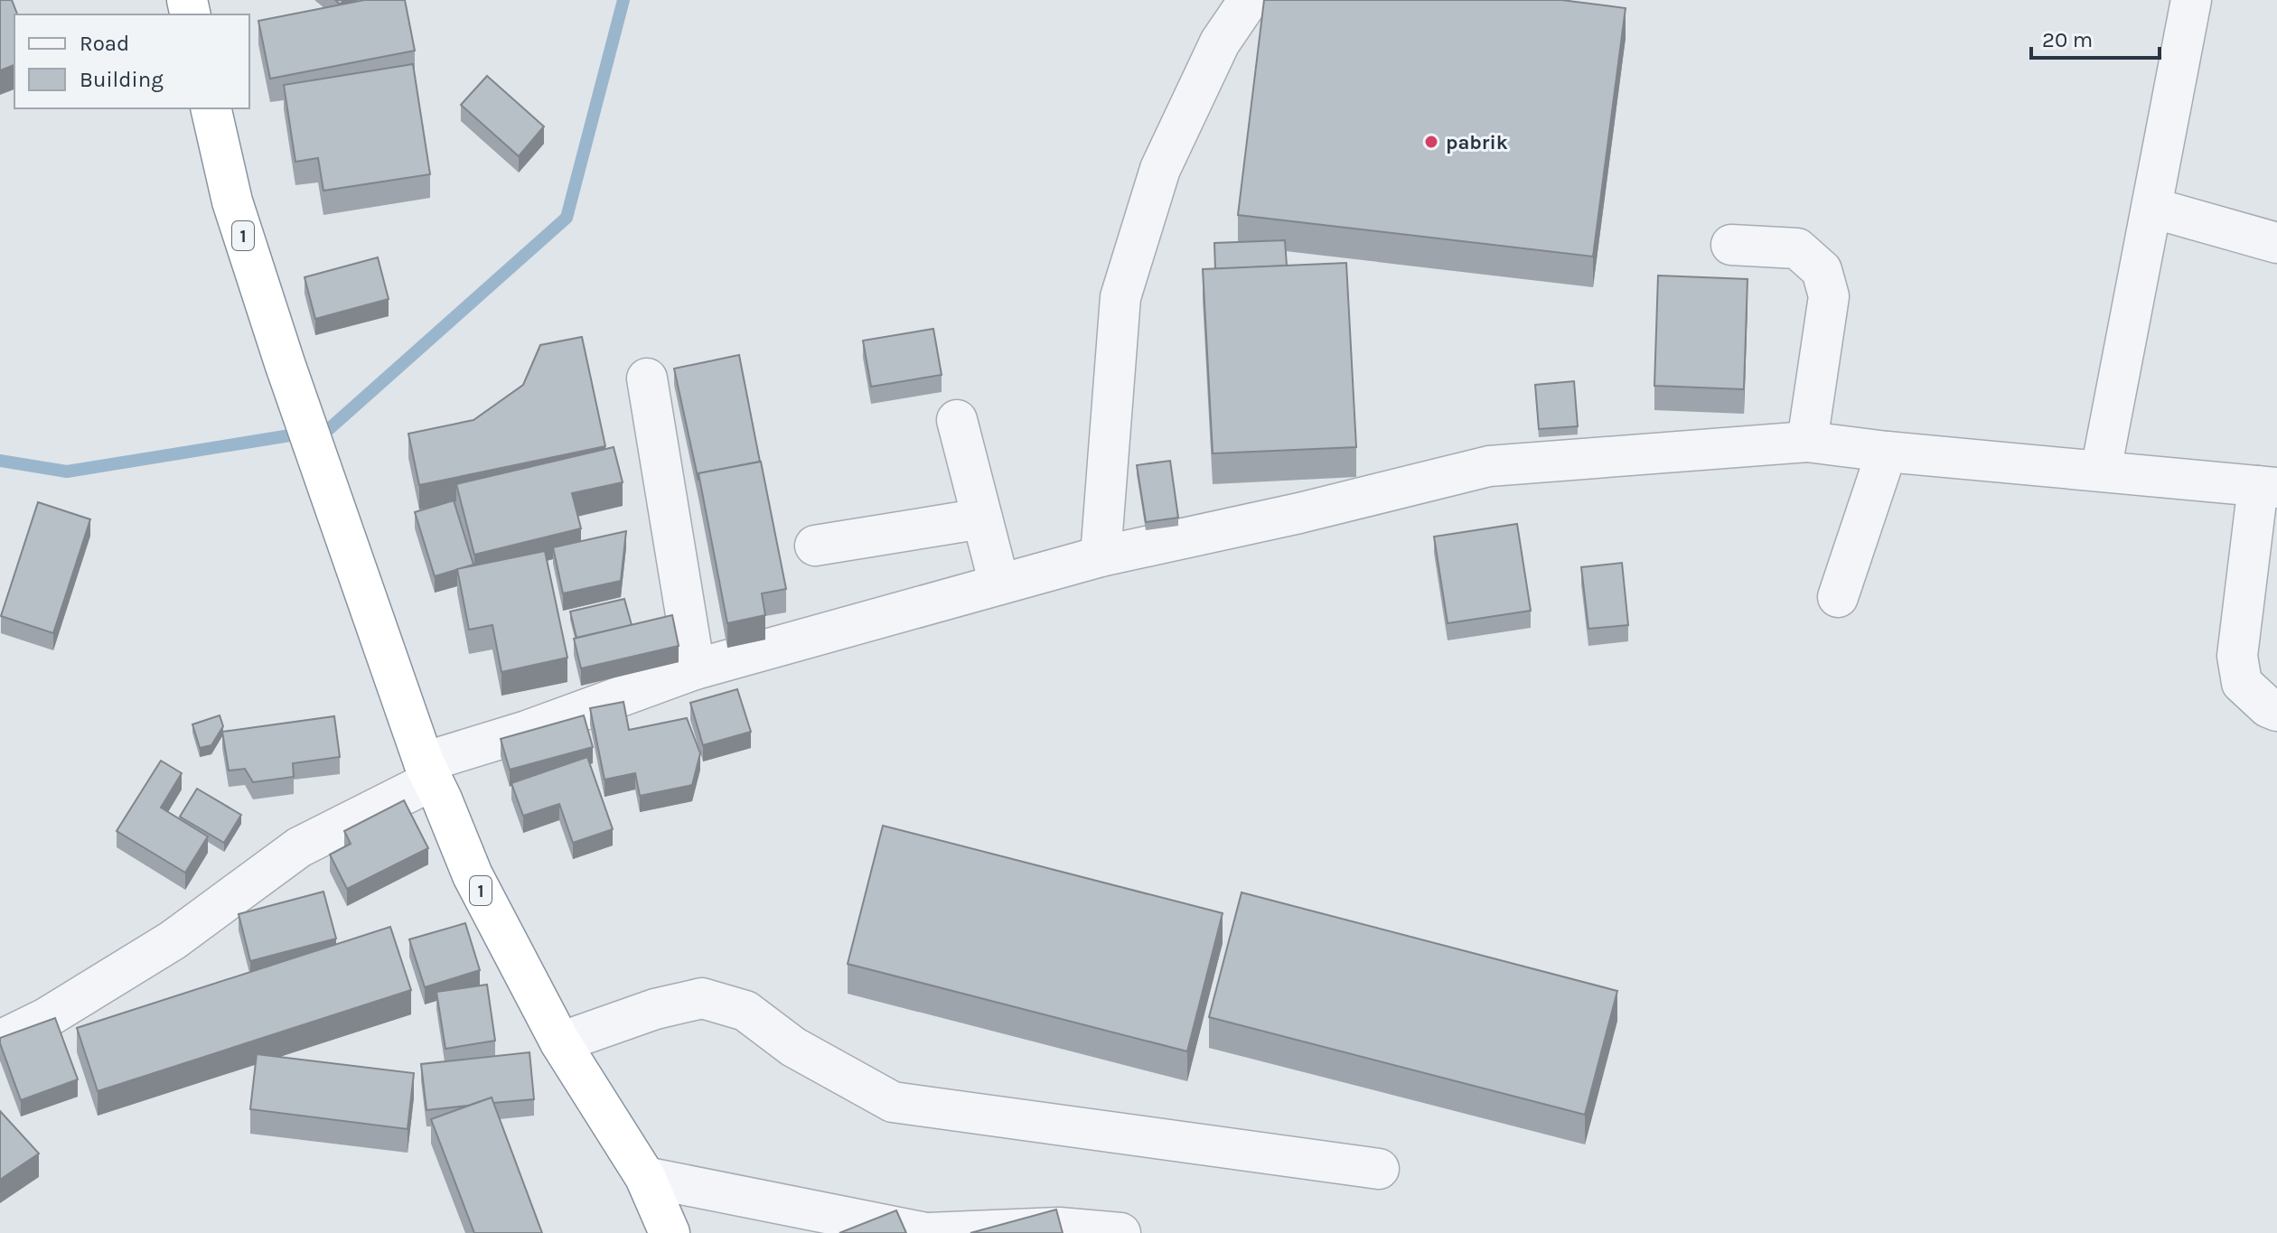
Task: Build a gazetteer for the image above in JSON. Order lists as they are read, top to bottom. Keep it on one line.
{"streets":{"highway":["1"]},"places":["pabrik"],"legend":["Road","Building"],"scale_bar":"20 m"}
